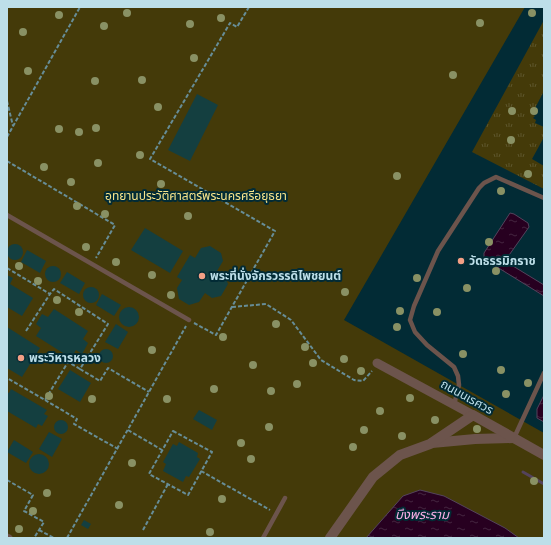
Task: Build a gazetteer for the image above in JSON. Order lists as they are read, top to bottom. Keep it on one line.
{"streets":{"street":["ถนนนเรศวร"]},"water":["บึงพระราม"],"parks":["อุทยานประวัติศาสตร์พระนครศรีอยุธยา"],"places":["วัดธรรมิกราช","พระที่นั่งจักรวรรดิไพชยนต์","พระวิหารหลวง"]}
